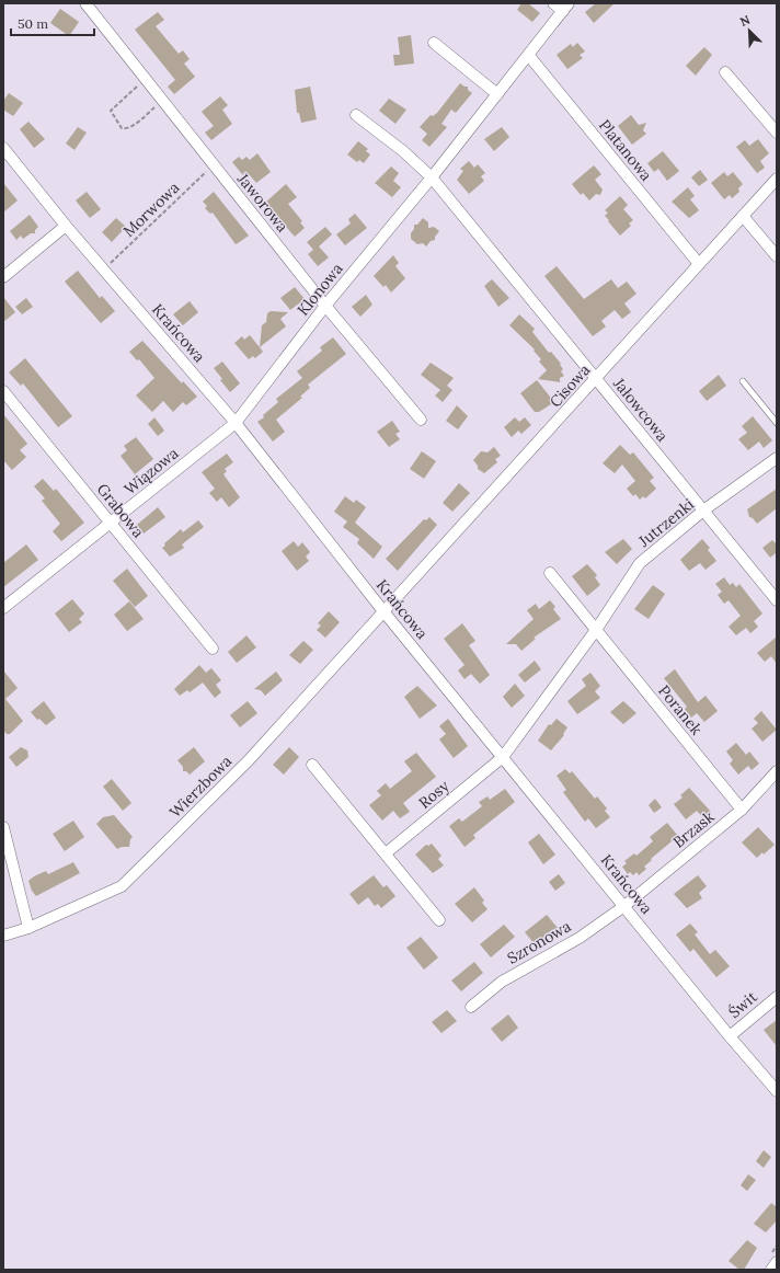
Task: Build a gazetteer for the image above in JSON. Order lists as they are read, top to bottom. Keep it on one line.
{"streets":{"street":["Platanowa","Jaworowa","Klonowa","Krańcowa","Cisowa","Jałowcowa","Wiązowa","Grabowa","Jutrzenki","Poranek","Wierzbowa","Rosy","Brzask","Szronowa","Świt"],"path":["Morwowa"]},"crossings":[["Platanowa","Klonowa"],["Platanowa","Cisowa"],["Jaworowa","Morwowa"],["Jaworowa","Klonowa"],["Morwowa","Krańcowa"],["Klonowa","Krańcowa"],["Klonowa","Jałowcowa"],["Klonowa","Wiązowa"],["Krańcowa","Cisowa"],["Krańcowa","Wiązowa"],["Krańcowa","Jutrzenki"],["Krańcowa","Wierzbowa"],["Krańcowa","Rosy"],["Krańcowa","Brzask"],["Krańcowa","Szronowa"],["Krańcowa","Świt"],["Cisowa","Jałowcowa"],["Cisowa","Wierzbowa"],["Jałowcowa","Jutrzenki"],["Wiązowa","Grabowa"],["Jutrzenki","Poranek"],["Jutrzenki","Rosy"],["Poranek","Brzask"],["Brzask","Szronowa"]],"scale_bar":"50 m","north":"top left"}
